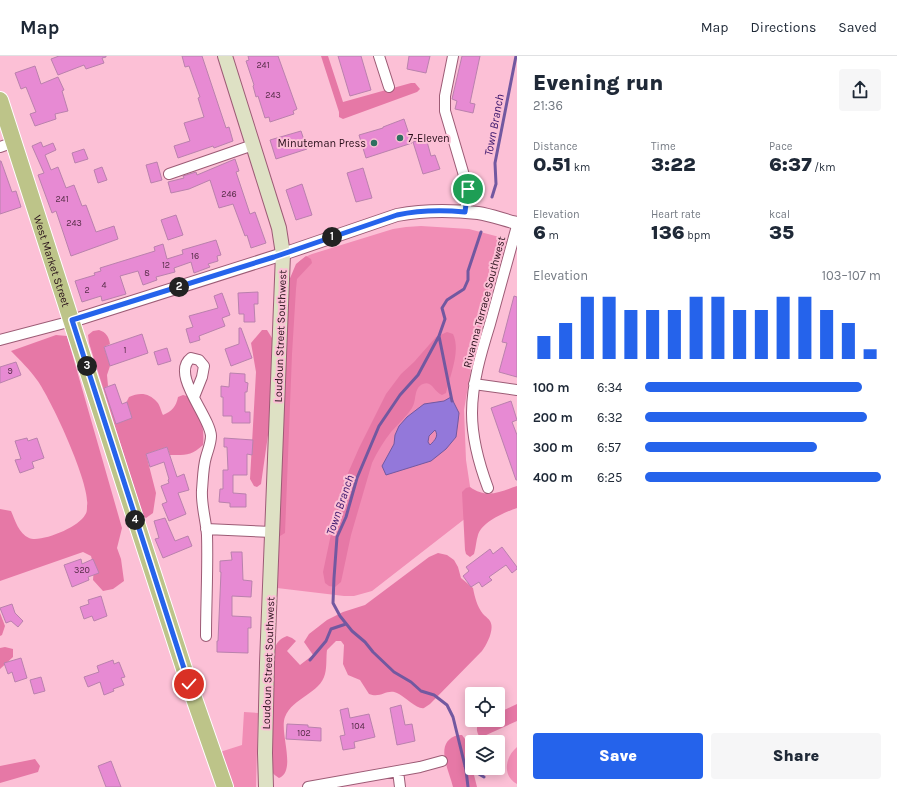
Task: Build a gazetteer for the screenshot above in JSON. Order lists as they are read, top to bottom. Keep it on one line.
{"streets":{"main road":["West Market Street","Loudoun Street Southwest"],"street":["Rivanna Terrace Southwest"]},"water":["Town Branch"],"places":["7-Eleven","Minuteman Press"],"house_numbers":["241","243","246","241","243","16","12","8","4","2","1","9","320","104","102"],"page":{"header":"Map","nav":["Map","Directions","Saved"],"heading":["Evening run","21:36"],"stats":[["Distance","0.51 km"],["Time","3:22"],["Pace","6:37 /km"],["Elevation","6 m"],["Heart rate","136 bpm"],["kcal","35"]],"pins":["1","2","3","4"],"chart":["Elevation","103–107 m"],"list":[{"name":"100 m","note":"6:34"},{"name":"200 m","note":"6:32"},{"name":"300 m","note":"6:57"},{"name":"400 m","note":"6:25"}],"buttons":["Save","Share"]}}
